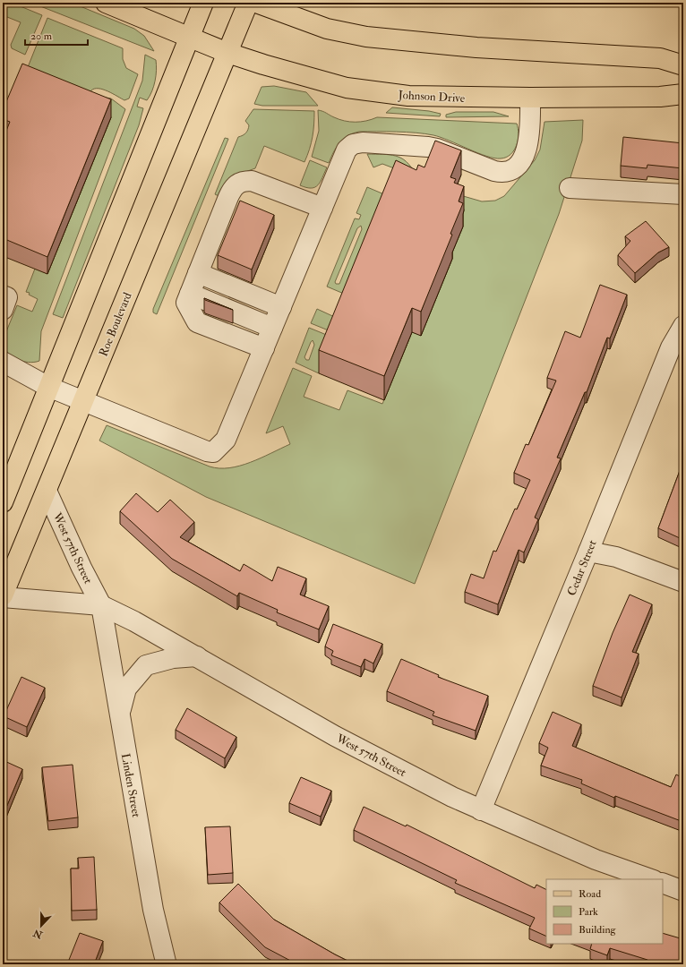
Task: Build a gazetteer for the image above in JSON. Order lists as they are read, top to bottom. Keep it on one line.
{"streets":{"main road":["Johnson Drive","Roe Boulevard"],"street":["West 57th Street","Cedar Street","Linden Street"]},"crossings":[["Johnson Drive","Roe Boulevard"],["Roe Boulevard","West 57th Street"],["West 57th Street","Cedar Street"],["West 57th Street","Linden Street"]],"legend":["Road","Park","Building"],"scale_bar":"20 m","north":"bottom"}
